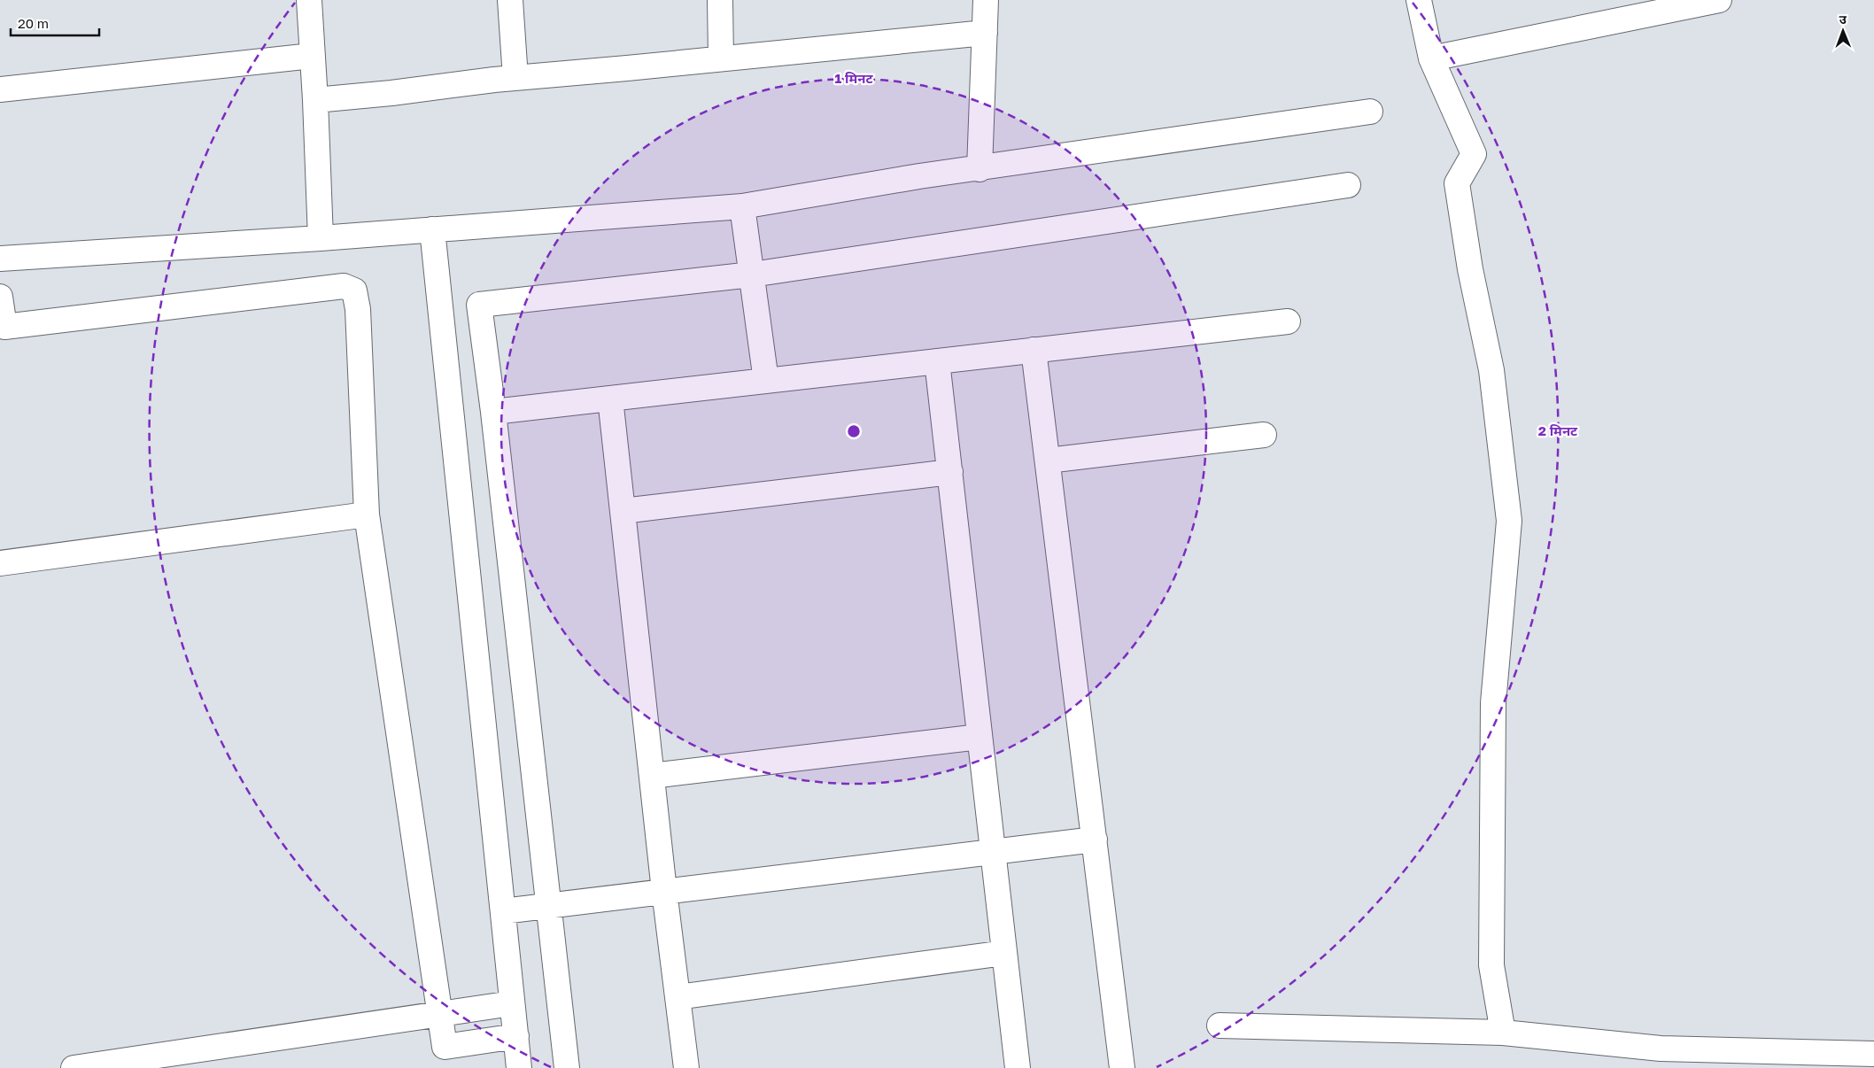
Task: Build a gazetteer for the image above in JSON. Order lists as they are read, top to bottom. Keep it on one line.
{"scale_bar":"20 m","north":"top","rings":["1 मिनट","2 मिनट"]}
